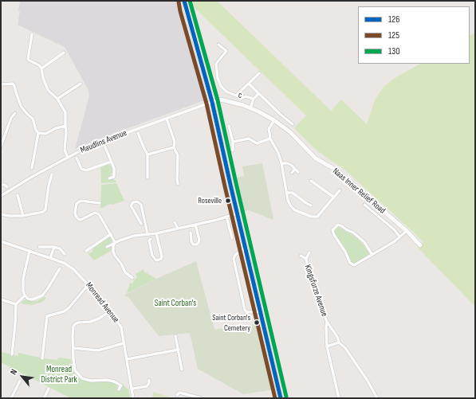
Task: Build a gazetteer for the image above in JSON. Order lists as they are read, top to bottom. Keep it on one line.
{"streets":{"main road":["Naas Inner Relief Road"],"street":["c","Maudlins Avenue","Kingsfurze Avenue","Monread Avenue"]},"crossings":[["Maudlins Avenue","Naas Inner Relief Road"]],"parks":["Saint Corban's","Monread District Park"],"places":["Roseville","Saint Corban's Cemetery"],"lines":["transit line 126","transit line 130","transit line 125"],"legend":["126","125","130"],"north":"top left"}
